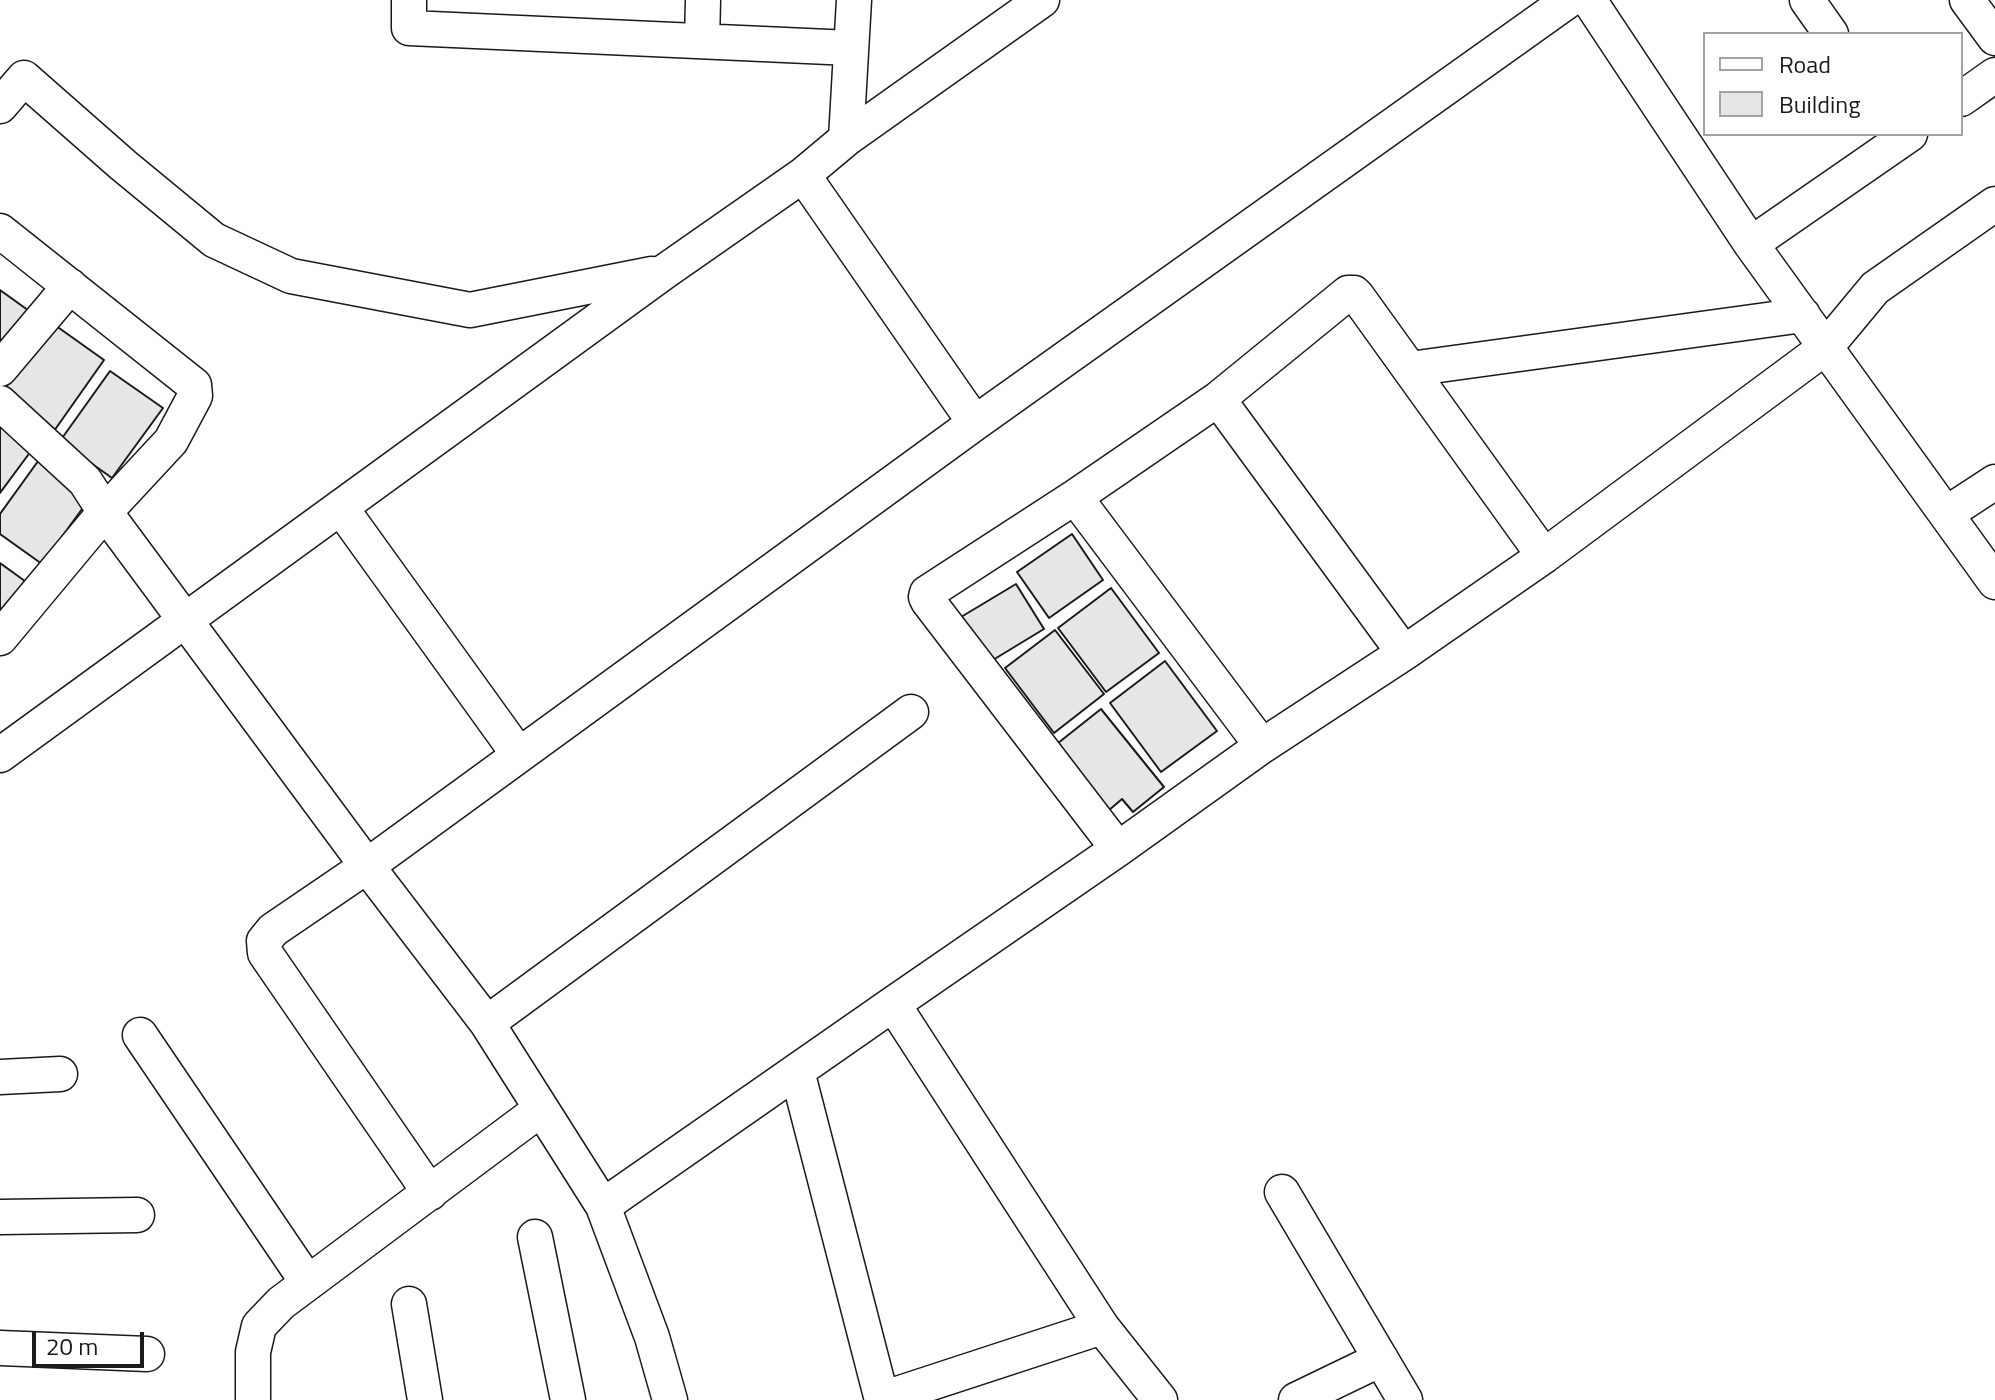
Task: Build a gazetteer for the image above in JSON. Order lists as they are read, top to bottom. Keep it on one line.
{"legend":["Road","Building"],"scale_bar":"20 m"}
